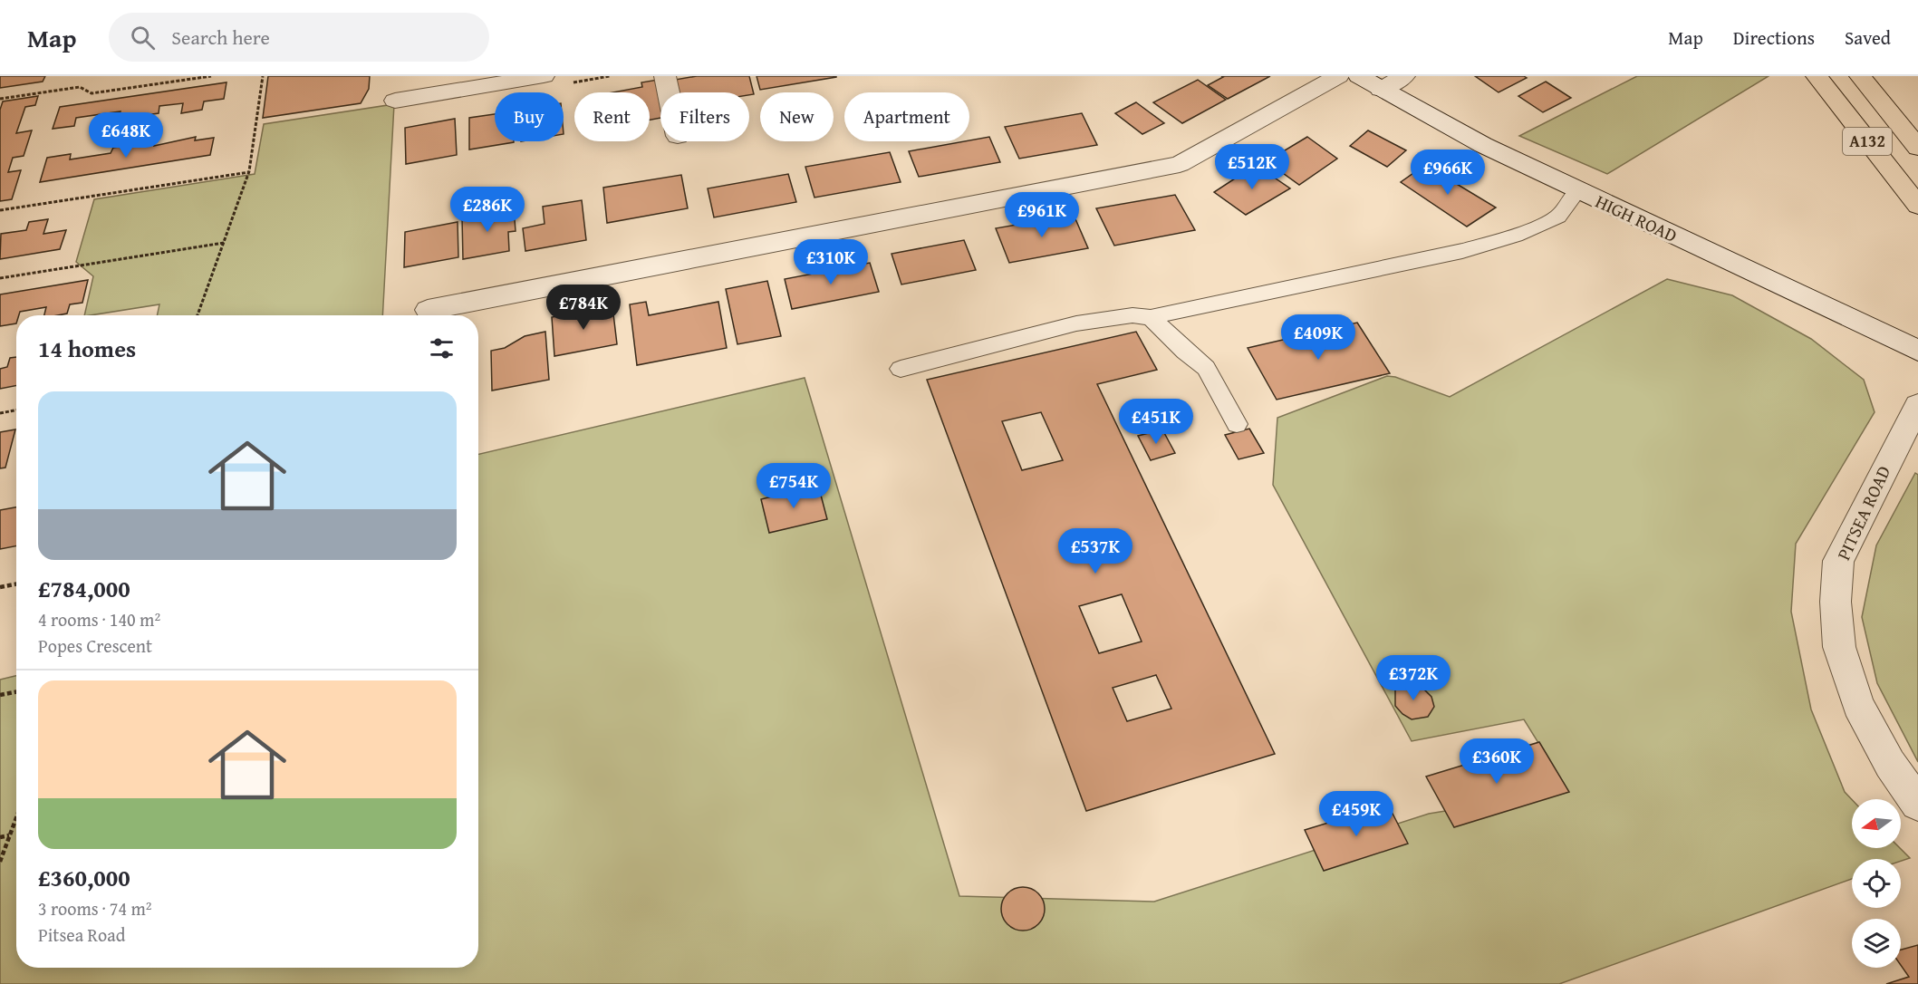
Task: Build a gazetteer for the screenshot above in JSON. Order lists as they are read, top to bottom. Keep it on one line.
{"streets":{"main road":["A132"],"street":["HIGH ROAD","PITSEA ROAD"]},"north":"left","page":{"header":"Map","search":"Search here","nav":["Map","Directions","Saved"],"chip":["Buy","Rent","Filters","New","Apartment"],"price":["£648K","£512K","£966K","£286K","£961K","£310K","£784K","£409K","£451K","£754K","£537K","£372K","£360K","£459K"],"heading":"14 homes","list":[{"name":"£784,000","note":"4 rooms · 140 m² · Popes Crescent"},{"name":"£360,000","note":"3 rooms · 74 m² · Pitsea Road"}]}}
